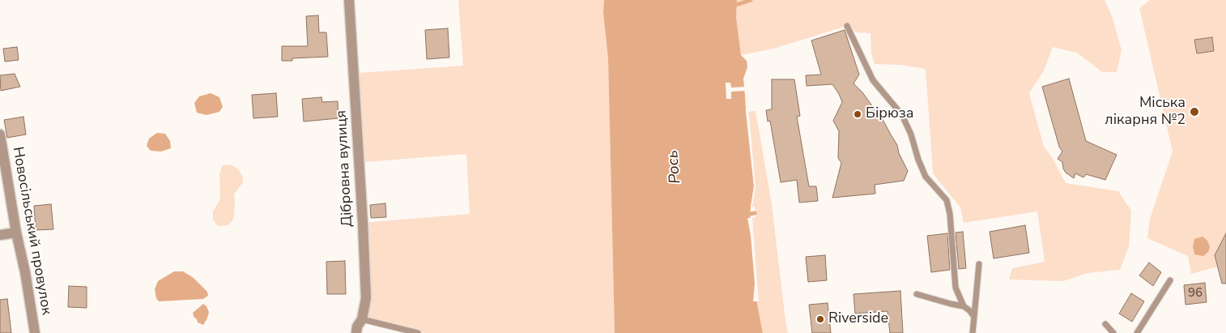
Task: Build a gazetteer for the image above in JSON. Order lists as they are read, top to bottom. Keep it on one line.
{"streets":{"street":["Дібровна вулиця","Новосільський провулок"]},"water":["Рось"],"places":["Міська лікарня №2","Бірюза","Riverside"],"house_numbers":["96"]}
